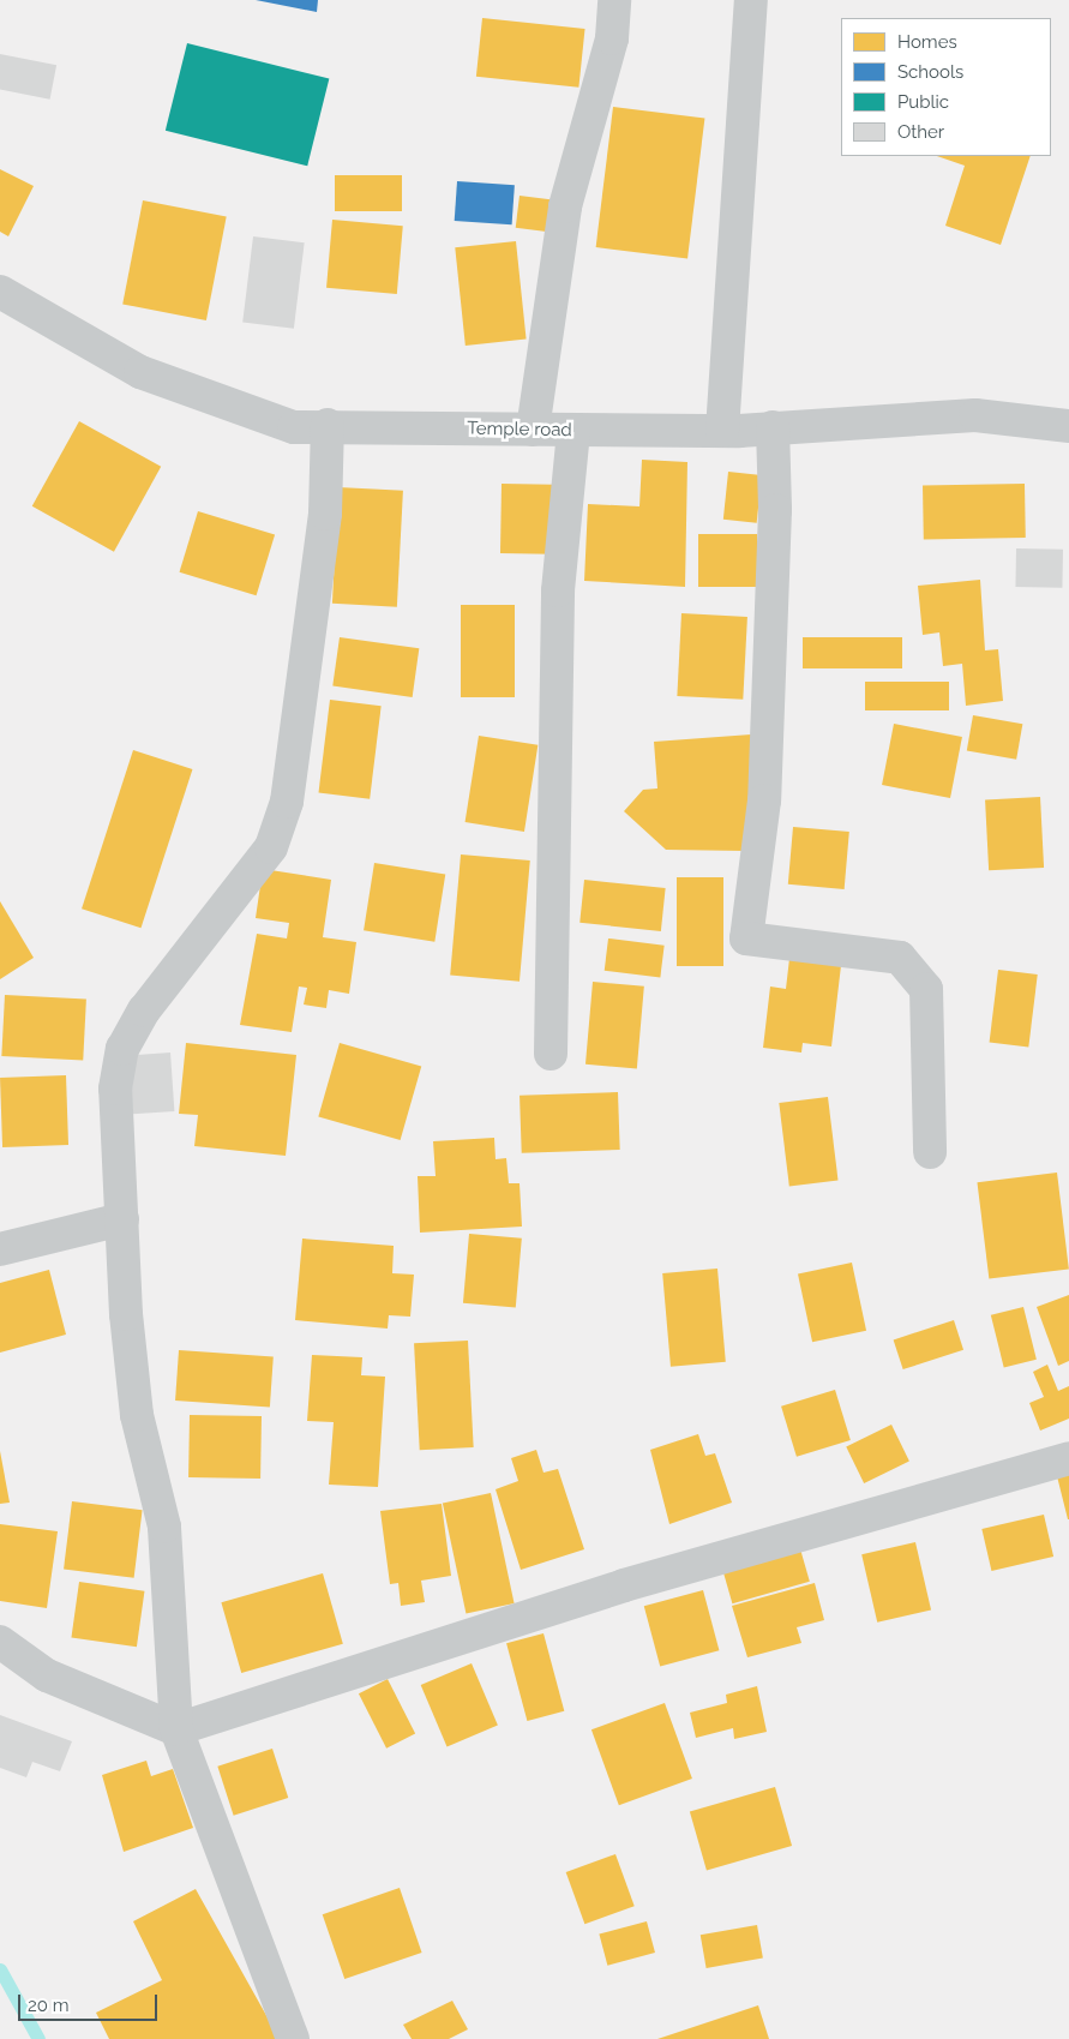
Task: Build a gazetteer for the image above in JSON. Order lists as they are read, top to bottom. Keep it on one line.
{"streets":{"street":["Temple road"]},"legend":["Homes","Schools","Public","Other"],"scale_bar":"20 m"}
